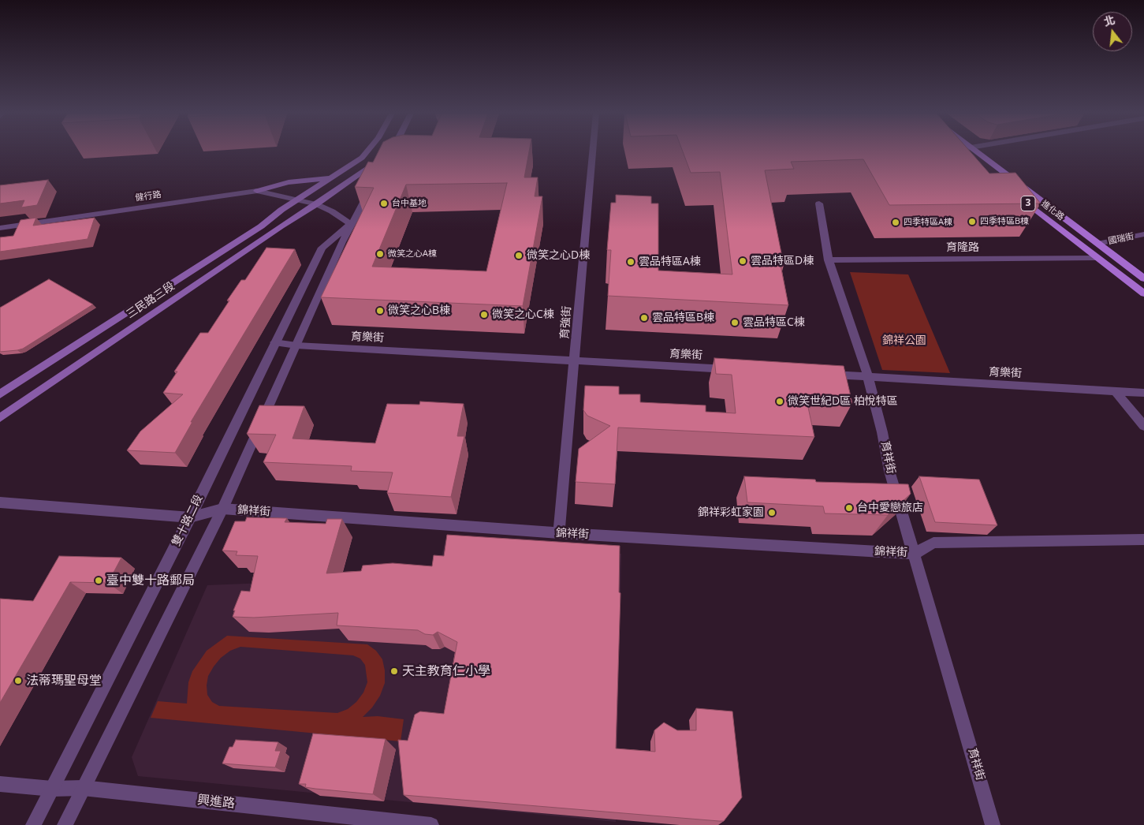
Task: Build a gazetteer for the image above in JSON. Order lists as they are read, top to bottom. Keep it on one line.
{"streets":{"main road":["3","進化路","三民路三段"],"street":["健行路","國瑞街","育隆路","育強街","育樂街","育祥街","錦祥街","雙十路二段","興進路"]},"crossings":[["健行路","三民路三段"],["進化路","國瑞街"],["進化路","育隆路"],["育隆路","育祥街"],["三民路三段","雙十路二段"],["育強街","育樂街"],["育強街","錦祥街"],["育樂街","育祥街"],["育樂街","雙十路二段"],["育祥街","錦祥街"],["錦祥街","雙十路二段"],["雙十路二段","興進路"]],"parks":["錦祥公園"],"places":["￼台中基地","四季特區B棟","四季特區A棟","微笑之心A棟","微笑之心D棟","雲品特區D棟","雲品特區A棟","微笑之心B棟","微笑之心C棟","雲品特區B棟","雲品特區C棟","微笑世紀D區 柏悅特區","台中愛戀旅店","錦祥彩虹家園","臺中雙十路郵局","天主教育仁小學","法蒂瑪聖母堂"],"north":"top"}
